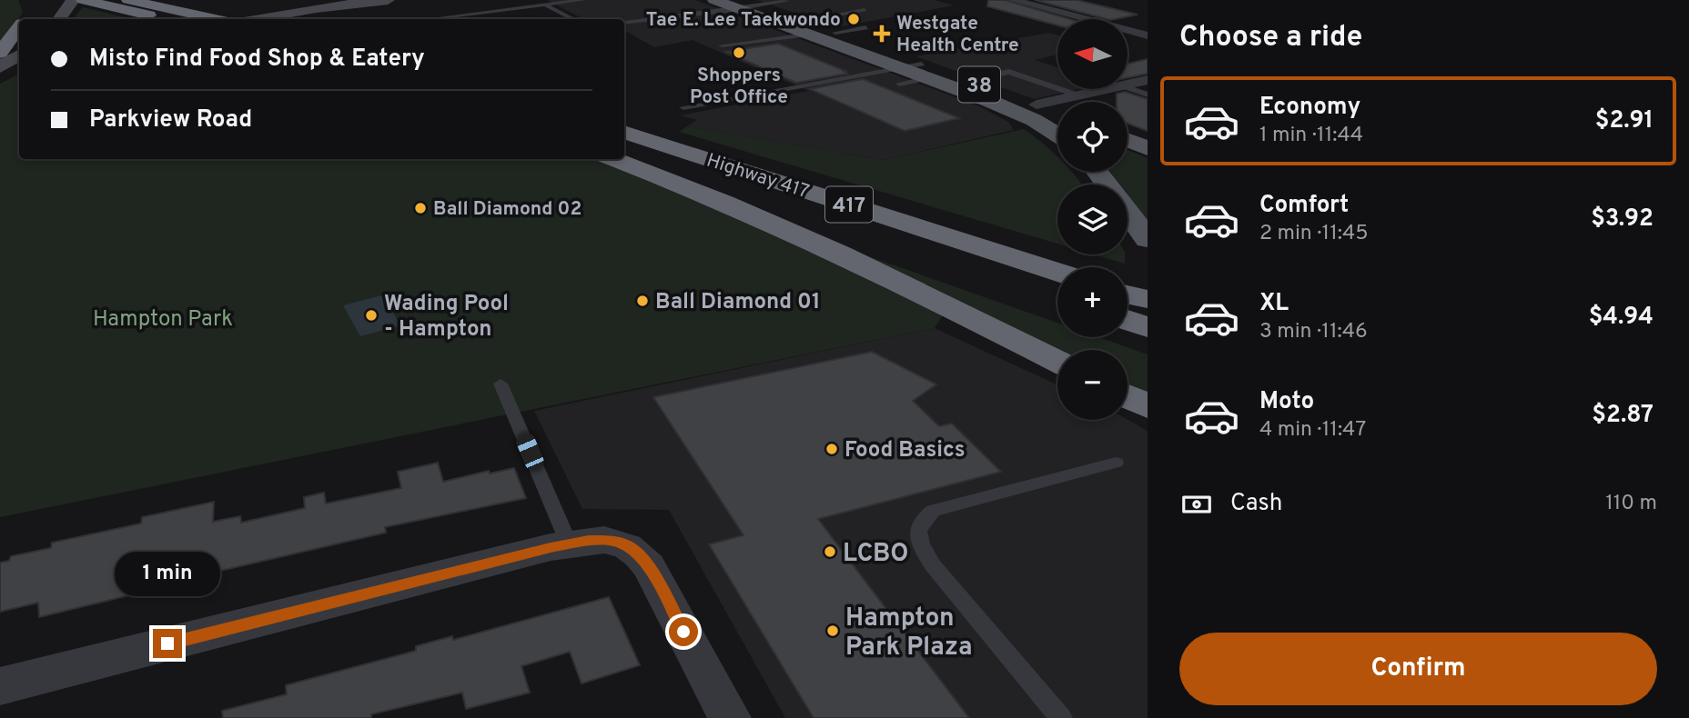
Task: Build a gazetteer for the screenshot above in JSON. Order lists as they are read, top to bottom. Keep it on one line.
{"streets":{"highway":["Highway 417","417"],"main road":["38"]},"parks":["Hampton Park"],"places":{"other":["Tae E. Lee Taekwondo","Shoppers Post Office","Ball Diamond 02","Ball Diamond 01","Wading Pool - Hampton","Food Basics","LCBO","Hampton Park Plaza"],"health":["Westgate Health Centre"]},"north":"left","page":{"heading":"Choose a ride","map_buttons":["+","−"],"banner":["Misto Find Food Shop & Eatery","Parkview Road"],"list":[{"name":"Economy","note":"1 min · 11:44","value":"$2.91"},{"name":"Comfort","note":"2 min · 11:45","value":"$3.92"},{"name":"XL","note":"3 min · 11:46","value":"$4.94"},{"name":"Moto","note":"4 min · 11:47","value":"$2.87"}],"pay":["Cash","110 m"],"bubble":"1 min","buttons":"Confirm"}}
